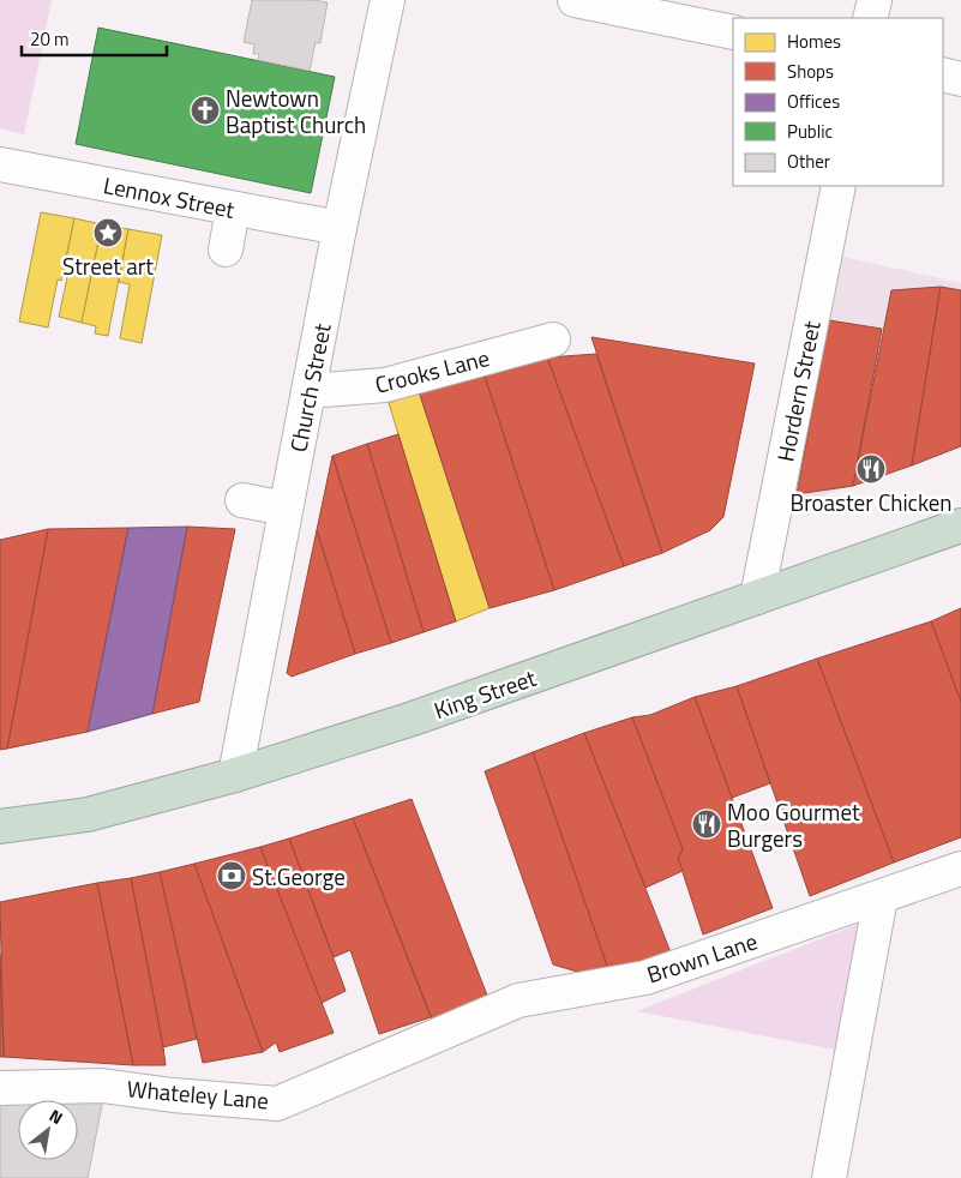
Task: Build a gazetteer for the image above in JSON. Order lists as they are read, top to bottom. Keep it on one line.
{"streets":{"highway":["King Street"],"street":["Lennox Street","Crooks Lane","Church Street","Hordern Street","Brown Lane","Whateley Lane"]},"crossings":[["Lennox Street","Church Street"],["Crooks Lane","Church Street"],["Church Street","King Street"],["Hordern Street","King Street"],["Brown Lane","Whateley Lane"]],"places":{"church":["Newtown Baptist Church"],"place":["Street art"],"restaurant":["Broaster Chicken","Moo Gourmet Burgers"],"bank":["St.George"]},"legend":["Homes","Shops","Offices","Public","Other"],"scale_bar":"20 m","north":"top right"}
